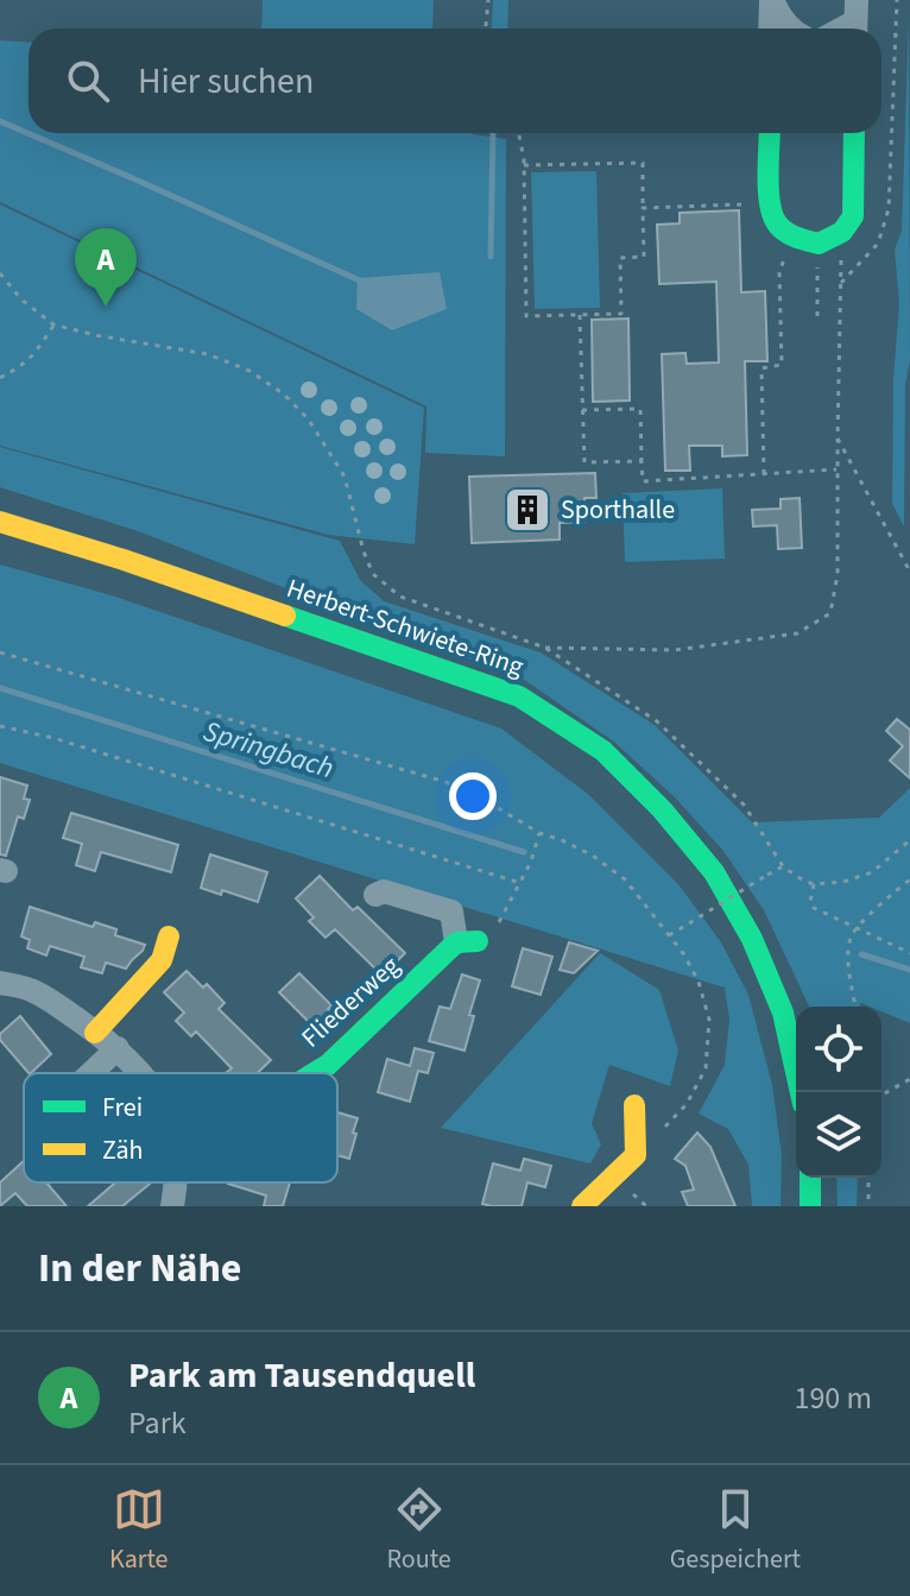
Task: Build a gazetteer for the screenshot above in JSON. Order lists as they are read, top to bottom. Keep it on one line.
{"streets":{"main road":["Herbert-Schwiete-Ring","Fliederweg"]},"water":["Springbach"],"places":{"building":["Sporthalle"]},"legend":["Frei","Zäh"],"page":{"search":"Hier suchen","pins":"A","heading":"In der Nähe","list":[{"mark":"A","name":"Park am Tausendquell","note":"Park","value":"190 m"}],"nav":["Karte","Route","Gespeichert"]}}
